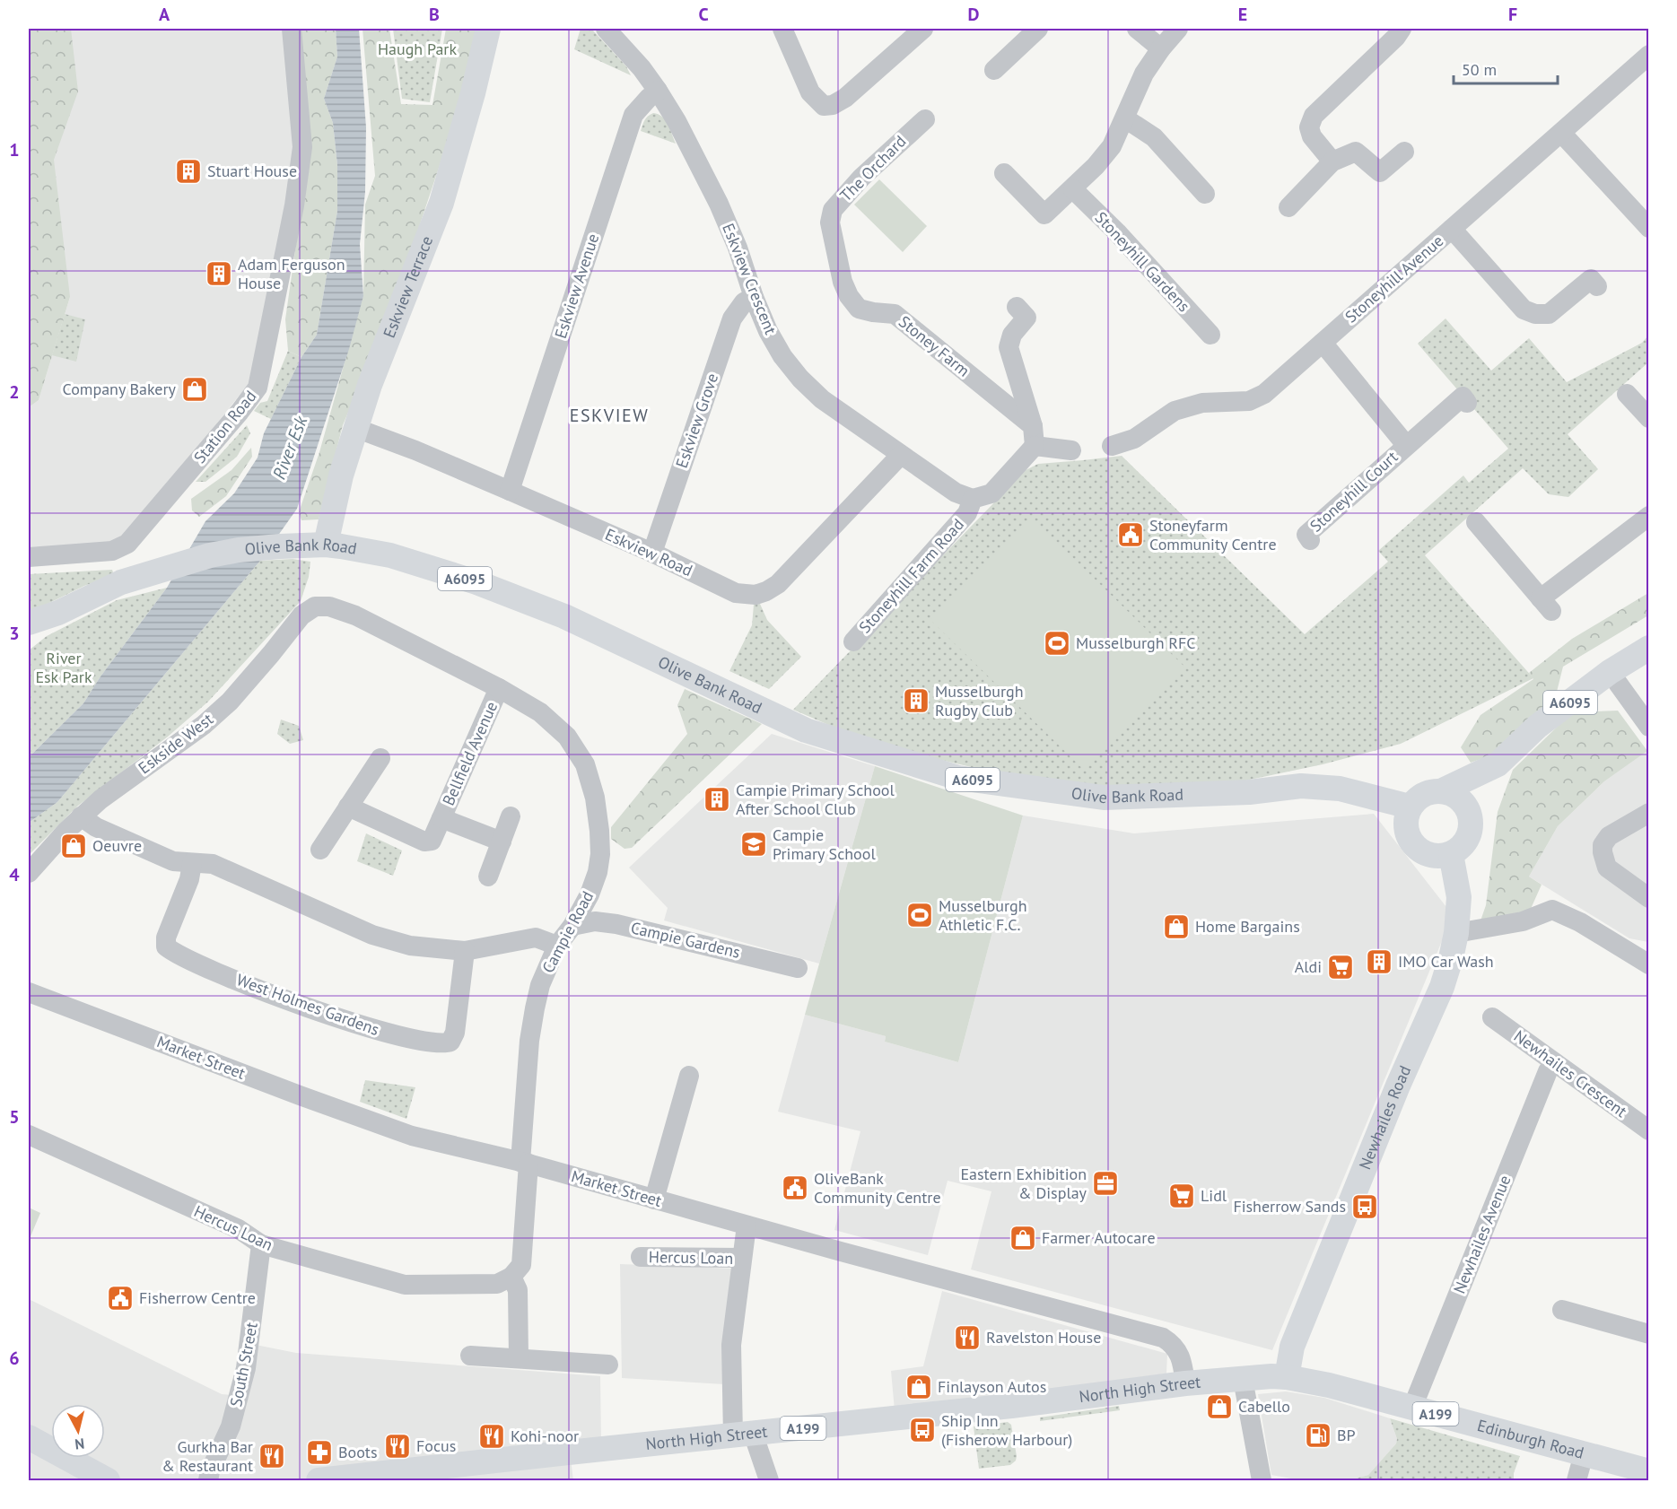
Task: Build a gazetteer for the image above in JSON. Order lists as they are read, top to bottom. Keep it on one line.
{"streets":{"main road":["Eskview Terrace","Olive Bank Road","A6095","Newhailes Road","North High Street","A199","Edinburgh Road"],"street":["The Orchard","Stoneyhill Gardens","Eskview Crescent","Stoneyhill Avenue","Eskview Avenue","Stoney Farm","Eskview Grove","Station Road","Stoneyhill Court","Eskview Road","Stoneyhill Farm Road","Eskside West","Bellfield Avenue","Campie Road","Campie Gardens","West Holmes Gardens","Market Street","Newhailes Crescent","Hercus Loan","Newhailes Avenue","South Street"]},"crossings":[["The Orchard","Stoney Farm"],["Eskview Crescent","Eskview Avenue"],["Eskview Crescent","Eskview Grove"],["Eskview Crescent","Eskview Road"],["Eskview Crescent","Stoneyhill Farm Road"],["Stoneyhill Avenue","Stoneyhill Court"],["Eskview Avenue","Eskview Road"],["Eskview Terrace","Olive Bank Road"],["Eskview Terrace","Eskview Road"],["Eskview Grove","Eskview Road"],["Olive Bank Road","A6095"],["Olive Bank Road","Newhailes Road"],["A6095","Newhailes Road"],["Eskside West","Campie Road"],["Bellfield Avenue","Campie Road"],["Campie Road","Campie Gardens"],["Campie Road","Market Street"],["Campie Road","Hercus Loan"],["Market Street","North High Street"],["Newhailes Crescent","Newhailes Avenue"],["Newhailes Road","North High Street"],["Newhailes Road","Edinburgh Road"],["Hercus Loan","South Street"],["Newhailes Avenue","Edinburgh Road"],["North High Street","Edinburgh Road"]],"districts":["ESKVIEW"],"water":["River Esk"],"parks":["Haugh Park","River Esk Park"],"places":{"building":["Stuart House","Adam Ferguson House","Musselburgh Rugby Club","Campie Primary School After School Club","IMO Car Wash"],"shop":["Company Bakery","Oeuvre","Home Bargains","Farmer Autocare","Finlayson Autos","Cabello"],"public building":["Stoneyfarm Community Centre","OliveBank Community Centre","Fisherrow Centre"],"sports":["Musselburgh RFC","Musselburgh Athletic F.C."],"school or university":["Campie Primary School"],"supermarket":["Aldi","Lidl"],"office":["Eastern Exhibition & Display"],"bus stop":["Fisherrow Sands","Ship Inn (Fisherow Harbour)"],"restaurant":["Ravelston House","Kohi-noor","Focus","Gurkha Bar & Restaurant"],"fuel station":["BP"],"pharmacy":["Boots"]},"scale_bar":"50 m","north":"bottom","grid":{"columns":["A","B","C","D","E","F"],"rows":["1","2","3","4","5","6"]}}
